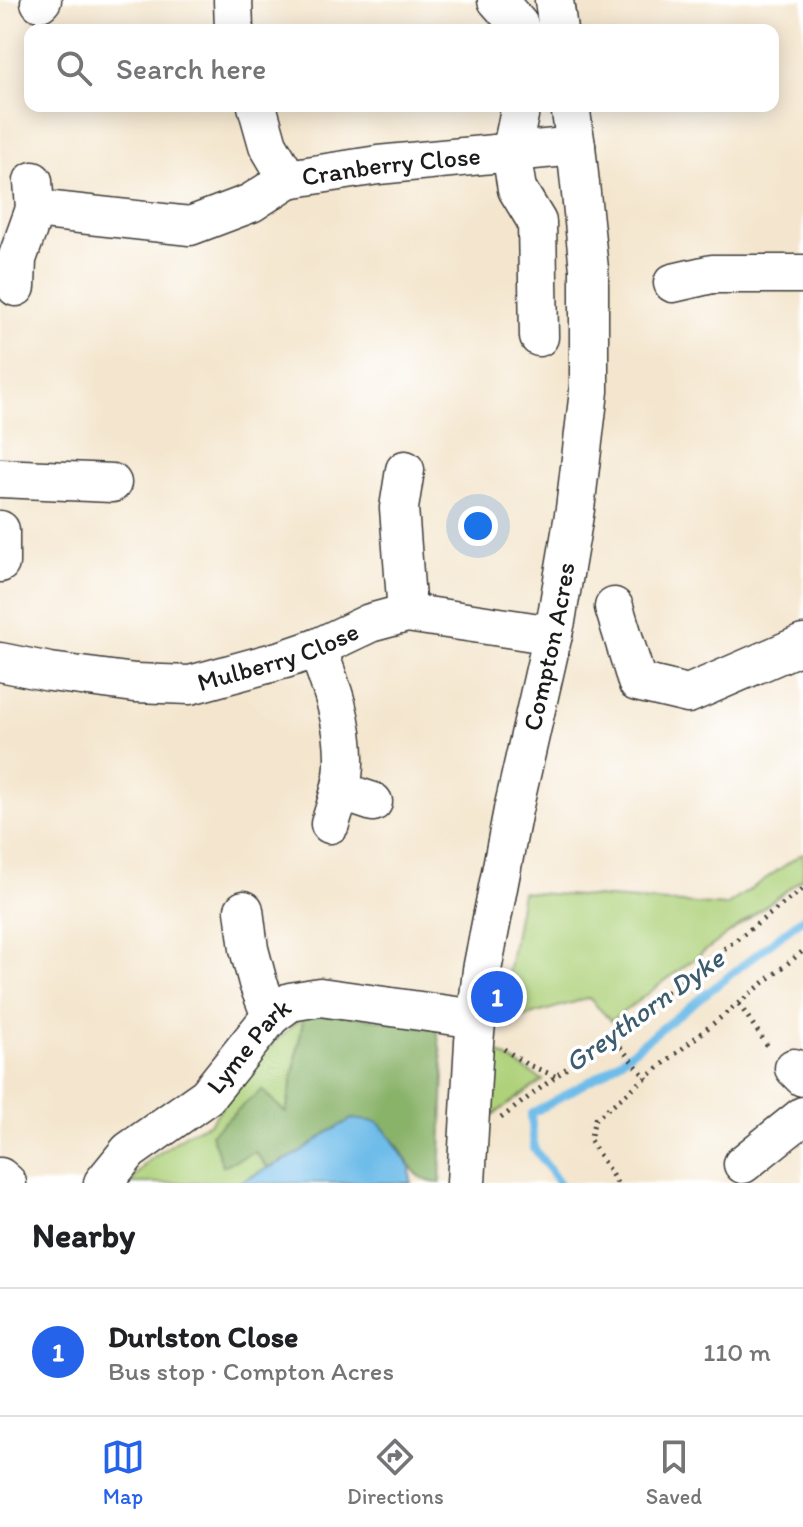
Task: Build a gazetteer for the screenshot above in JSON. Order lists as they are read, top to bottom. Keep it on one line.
{"streets":{"street":["Cranberry Close","Compton Acres","Mulberry Close","Lyme Park"]},"crossings":[["Cranberry Close","Compton Acres"],["Compton Acres","Mulberry Close"],["Compton Acres","Lyme Park"]],"water":["Greythorn Dyke"],"page":{"search":"Search here","pins":"1","heading":"Nearby","list":[{"mark":"1","name":"Durlston Close","note":"Bus stop · Compton Acres","value":"110 m"}],"nav":["Map","Directions","Saved"]}}
